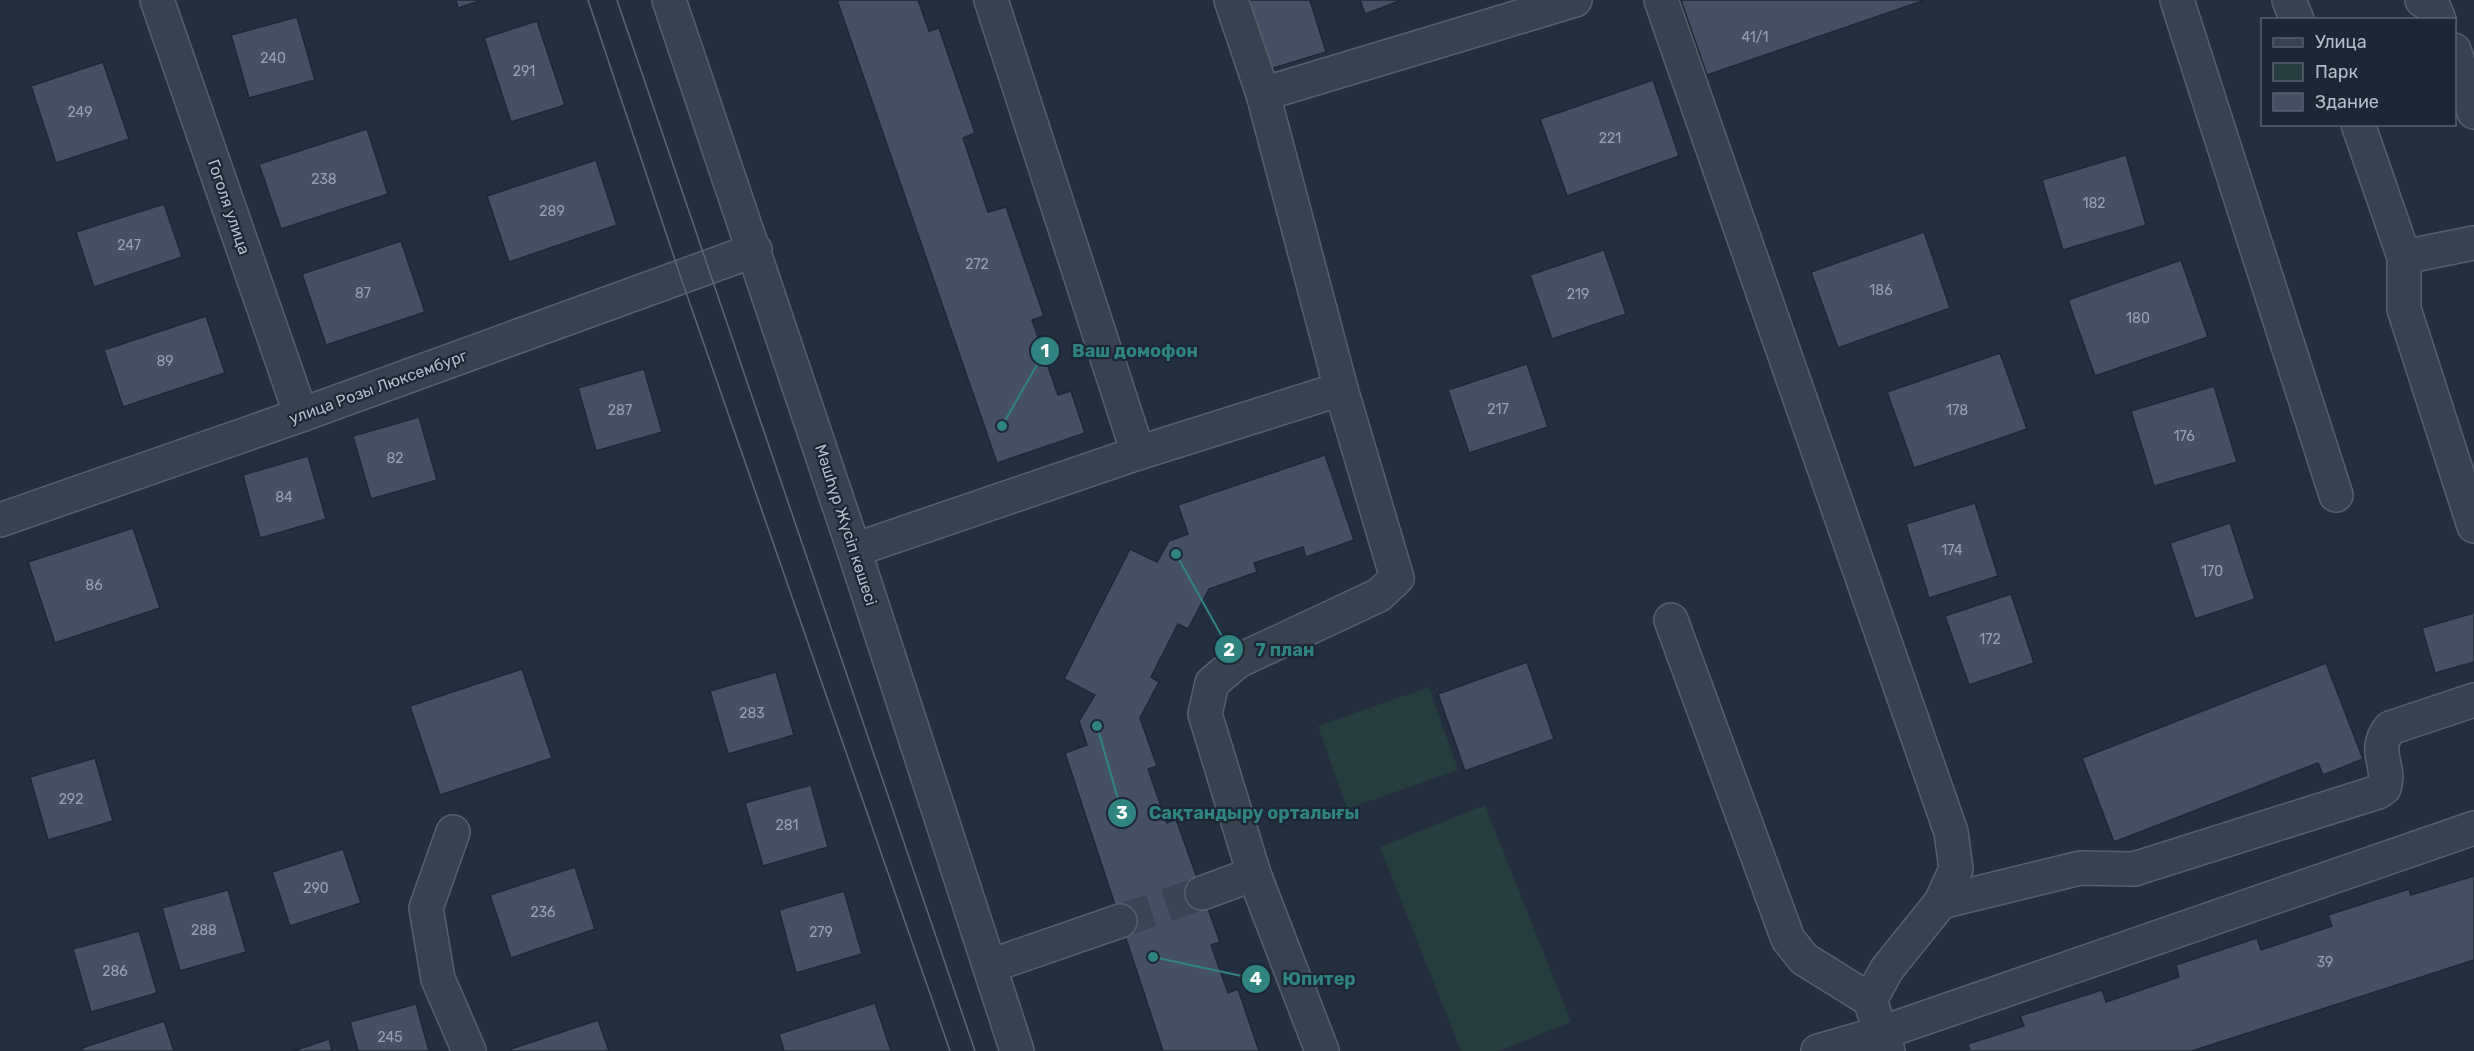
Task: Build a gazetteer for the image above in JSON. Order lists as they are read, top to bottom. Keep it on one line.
{"streets":{"street":["Гоголя улица","улица Розы Люксембург","Мәшһүр Жүсіп көшесі"]},"crossings":[["Гоголя улица","улица Розы Люксембург"],["улица Розы Люксембург","Мәшһүр Жүсіп көшесі"]],"places":["Ваш домофон","7 план","Сақтандыру орталығы","Юпитер"],"house_numbers":["41/1","240","291","249","221","238","182","289","247","272","186","87","219","180","89","217","287","178","176","82","84","174","170","86","172","283","292","281","290","236","288","279","39","286","245"],"legend":["Улица","Парк","Здание"]}
